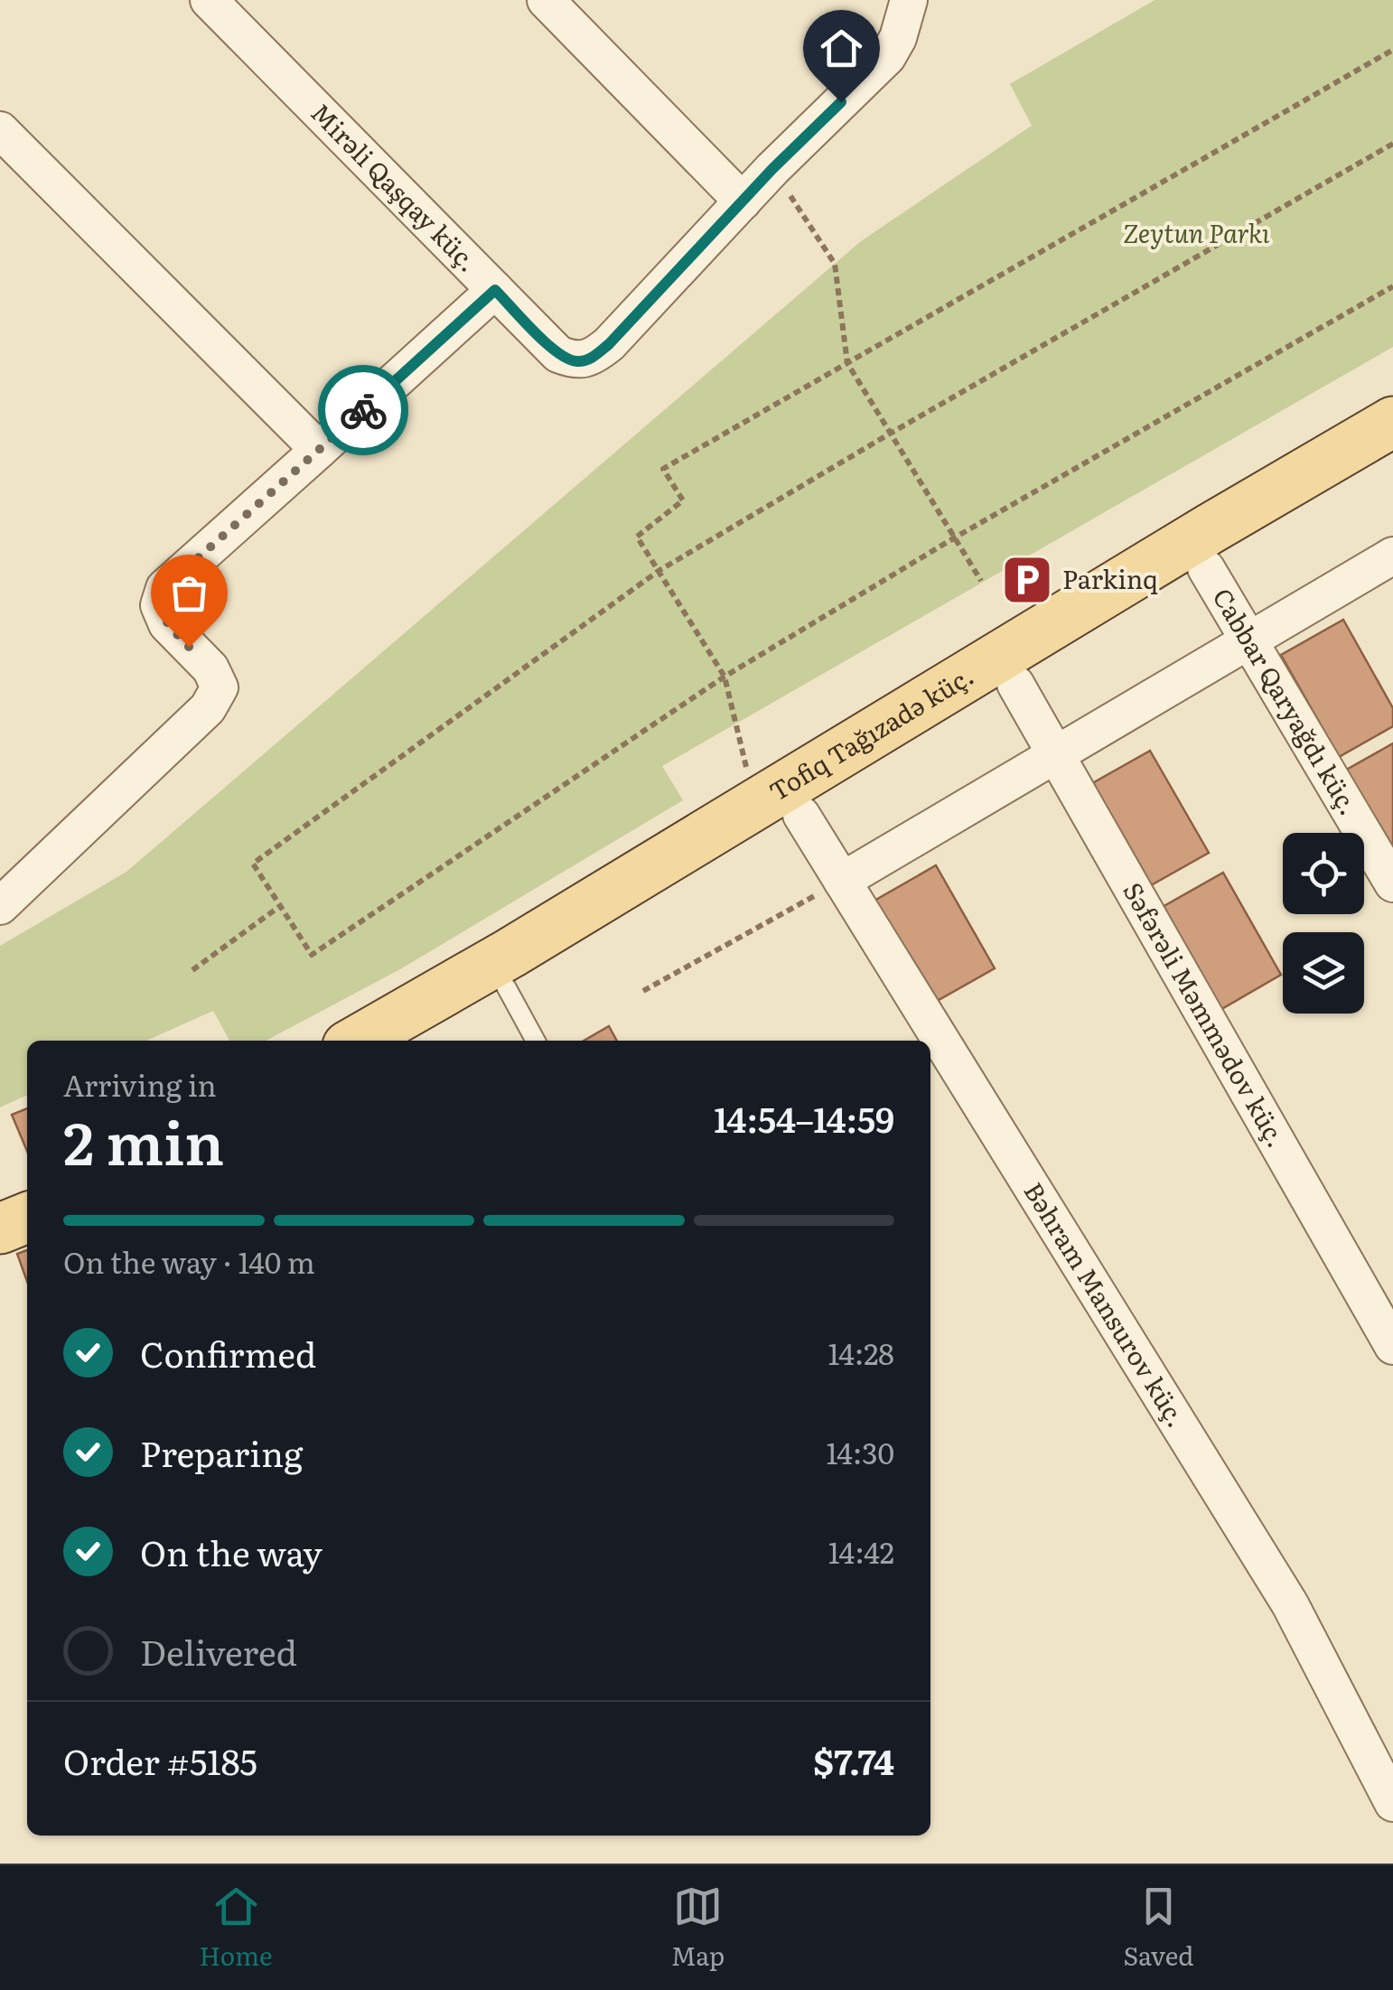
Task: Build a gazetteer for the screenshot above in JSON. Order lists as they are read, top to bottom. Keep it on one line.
{"streets":{"main road":["Tofiq Tağızadə küç."],"street":["Mirəli Qaşqay küç.","Cabbar Qaryağdı küç.","Səfərəli Məmmədov küç.","Bəhram Mansurov küç."]},"crossings":[["Cabbar Qaryağdı küç.","Tofiq Tağızadə küç."],["Tofiq Tağızadə küç.","Səfərəli Məmmədov küç."],["Tofiq Tağızadə küç.","Bəhram Mansurov küç."]],"parks":["Zeytun Parkı"],"places":{"parking":["Parkinq"]},"page":{"heading":["2 min","Arriving in","14:54–14:59"],"panel":["Order #5185","$7.74"],"bar":"On the way · 140 m","list":[["Confirmed","14:28"],["Preparing","14:30"],["On the way","14:42"],"Delivered"],"tabs":["Home","Map","Saved"]}}
